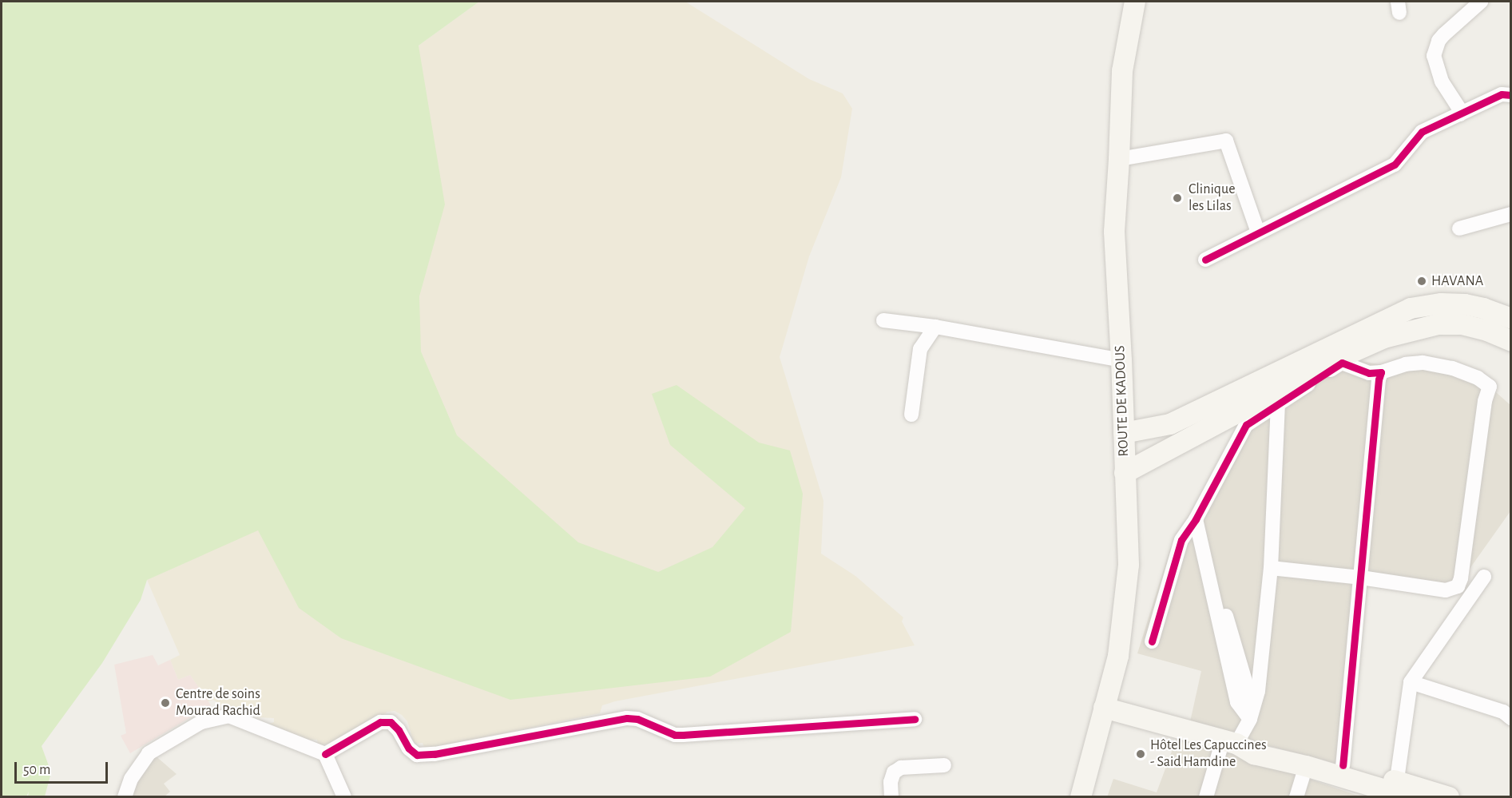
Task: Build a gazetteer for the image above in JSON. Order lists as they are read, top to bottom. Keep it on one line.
{"streets":{"street":["ROUTE DE KADOUS"]},"places":["Clinique les Lilas","HAVANA","Centre de soins Mourad Rachid","Hôtel Les Capuccines - Said Hamdine"],"scale_bar":"50 m"}
